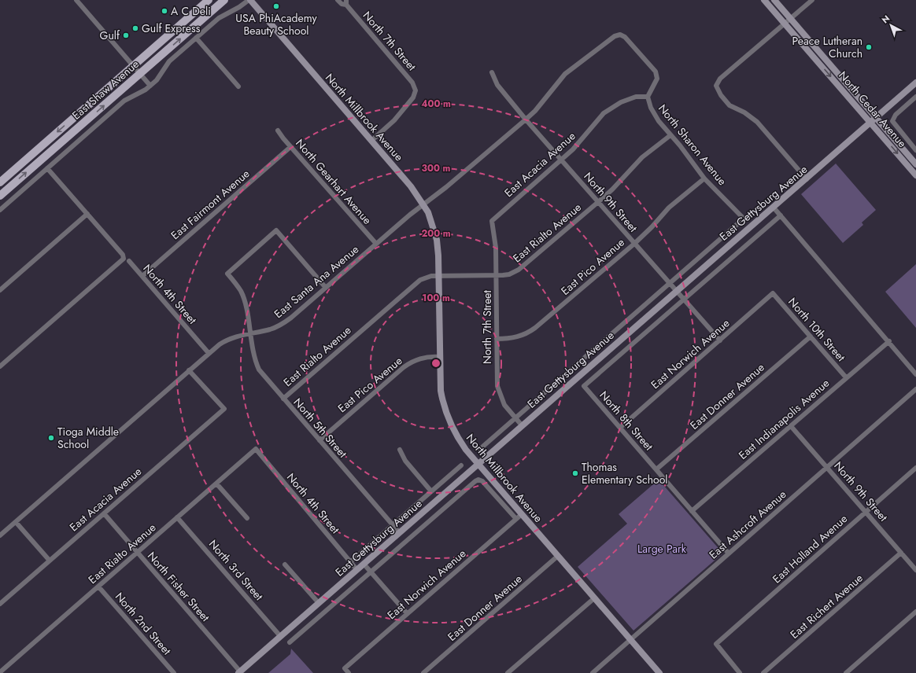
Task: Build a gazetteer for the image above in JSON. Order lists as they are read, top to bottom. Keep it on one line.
{"streets":{"main road":["East Shaw Avenue"],"street":["North 7th Street","North Cedar Avenue","North Millbrook Avenue","North Sharon Avenue","East Acacia Avenue","North Gearhart Avenue","North 9th Street","East Gettysburg Avenue","East Fairmont Avenue","East Rialto Avenue","East Pico Avenue","East Santa Ana Avenue","North 4th Street","North 10th Street","East Norwich Avenue","East Donner Avenue","East Indianapolis Avenue","North 8th Street","North 5th Street","East Ashcroft Avenue","East Holland Avenue","North 3rd Street","North Fisher Street","East Richert Avenue","North 2nd Street"]},"crossings":[["North 7th Street","North Millbrook Avenue"],["North 7th Street","East Acacia Avenue"],["North 7th Street","East Gettysburg Avenue"],["North 7th Street","East Rialto Avenue"],["North 7th Street","East Pico Avenue"],["North Cedar Avenue","East Gettysburg Avenue"],["North Millbrook Avenue","East Gettysburg Avenue"],["North Millbrook Avenue","East Rialto Avenue"],["North Millbrook Avenue","East Pico Avenue"],["North Millbrook Avenue","East Santa Ana Avenue"],["North Millbrook Avenue","East Norwich Avenue"],["North Millbrook Avenue","East Donner Avenue"],["North Millbrook Avenue","East Ashcroft Avenue"],["North Sharon Avenue","East Acacia Avenue"],["North Sharon Avenue","North 9th Street"],["North Sharon Avenue","East Rialto Avenue"],["North Sharon Avenue","East Pico Avenue"],["North Sharon Avenue","East Santa Ana Avenue"],["East Acacia Avenue","North 9th Street"],["East Acacia Avenue","East Santa Ana Avenue"],["East Acacia Avenue","North Fisher Street"],["North Gearhart Avenue","East Fairmont Avenue"],["North Gearhart Avenue","East Santa Ana Avenue"],["North 9th Street","East Gettysburg Avenue"],["North 9th Street","East Rialto Avenue"],["North 9th Street","East Pico Avenue"],["North 9th Street","East Santa Ana Avenue"],["North 9th Street","East Norwich Avenue"],["North 9th Street","East Indianapolis Avenue"],["North 9th Street","North 8th Street"],["North 9th Street","East Ashcroft Avenue"],["North 9th Street","East Holland Avenue"],["North 9th Street","East Richert Avenue"],["East Gettysburg Avenue","North 4th Street"],["East Gettysburg Avenue","North 5th Street"],["East Gettysburg Avenue","North 3rd Street"],["East Gettysburg Avenue","North Fisher Street"],["East Fairmont Avenue","North 4th Street"],["East Rialto Avenue","North 4th Street"],["East Rialto Avenue","North 5th Street"],["East Rialto Avenue","North 3rd Street"],["East Rialto Avenue","North Fisher Street"],["East Rialto Avenue","North 2nd Street"],["East Pico Avenue","North 5th Street"],["East Santa Ana Avenue","North 4th Street"],["East Santa Ana Avenue","North 5th Street"],["North 10th Street","East Norwich Avenue"],["North 10th Street","East Donner Avenue"],["North 10th Street","East Indianapolis Avenue"],["East Norwich Avenue","North 8th Street"],["East Donner Avenue","North 8th Street"],["East Indianapolis Avenue","North 8th Street"],["North 8th Street","East Ashcroft Avenue"]],"parks":["Large Park"],"places":["USA PhiAcademy Beauty School","A C Deli","Gulf Express","Gulf","Peace Lutheran Church","Tioga Middle School","Thomas Elementary School"],"north":"top left","rings":["400 m","300 m","200 m","100 m"]}
